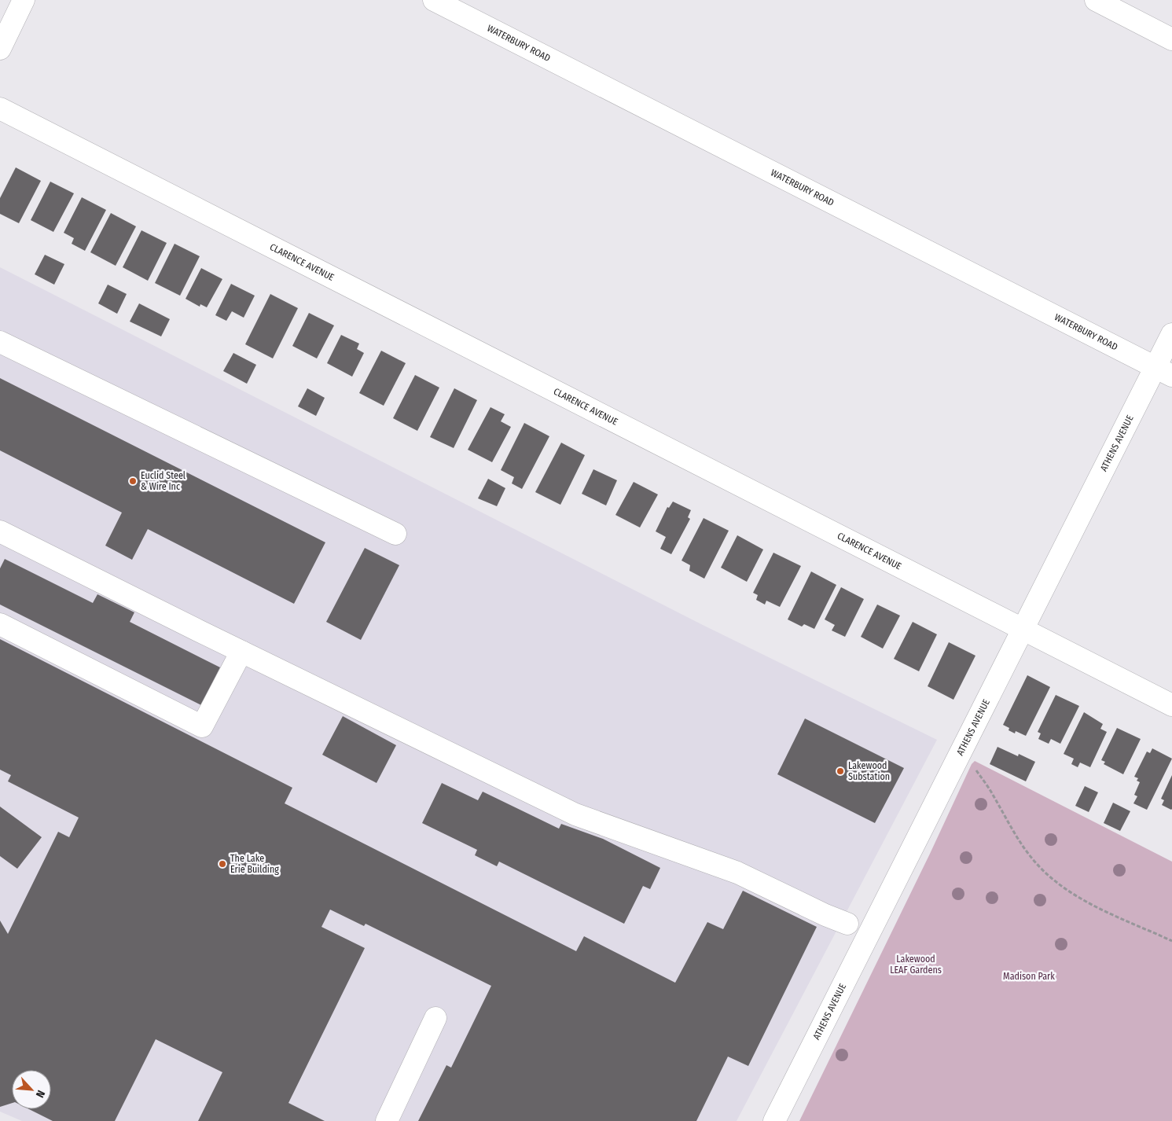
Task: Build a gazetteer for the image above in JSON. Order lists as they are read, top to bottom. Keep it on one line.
{"streets":{"street":["WATERBURY ROAD","CLARENCE AVENUE","ATHENS AVENUE"]},"crossings":[["WATERBURY ROAD","ATHENS AVENUE"],["CLARENCE AVENUE","ATHENS AVENUE"]],"parks":["Lakewood LEAF Gardens","Madison Park"],"places":["Euclid Steel & Wire Inc","Lakewood Substation","The Lake Erie Building"],"north":"bottom right"}
